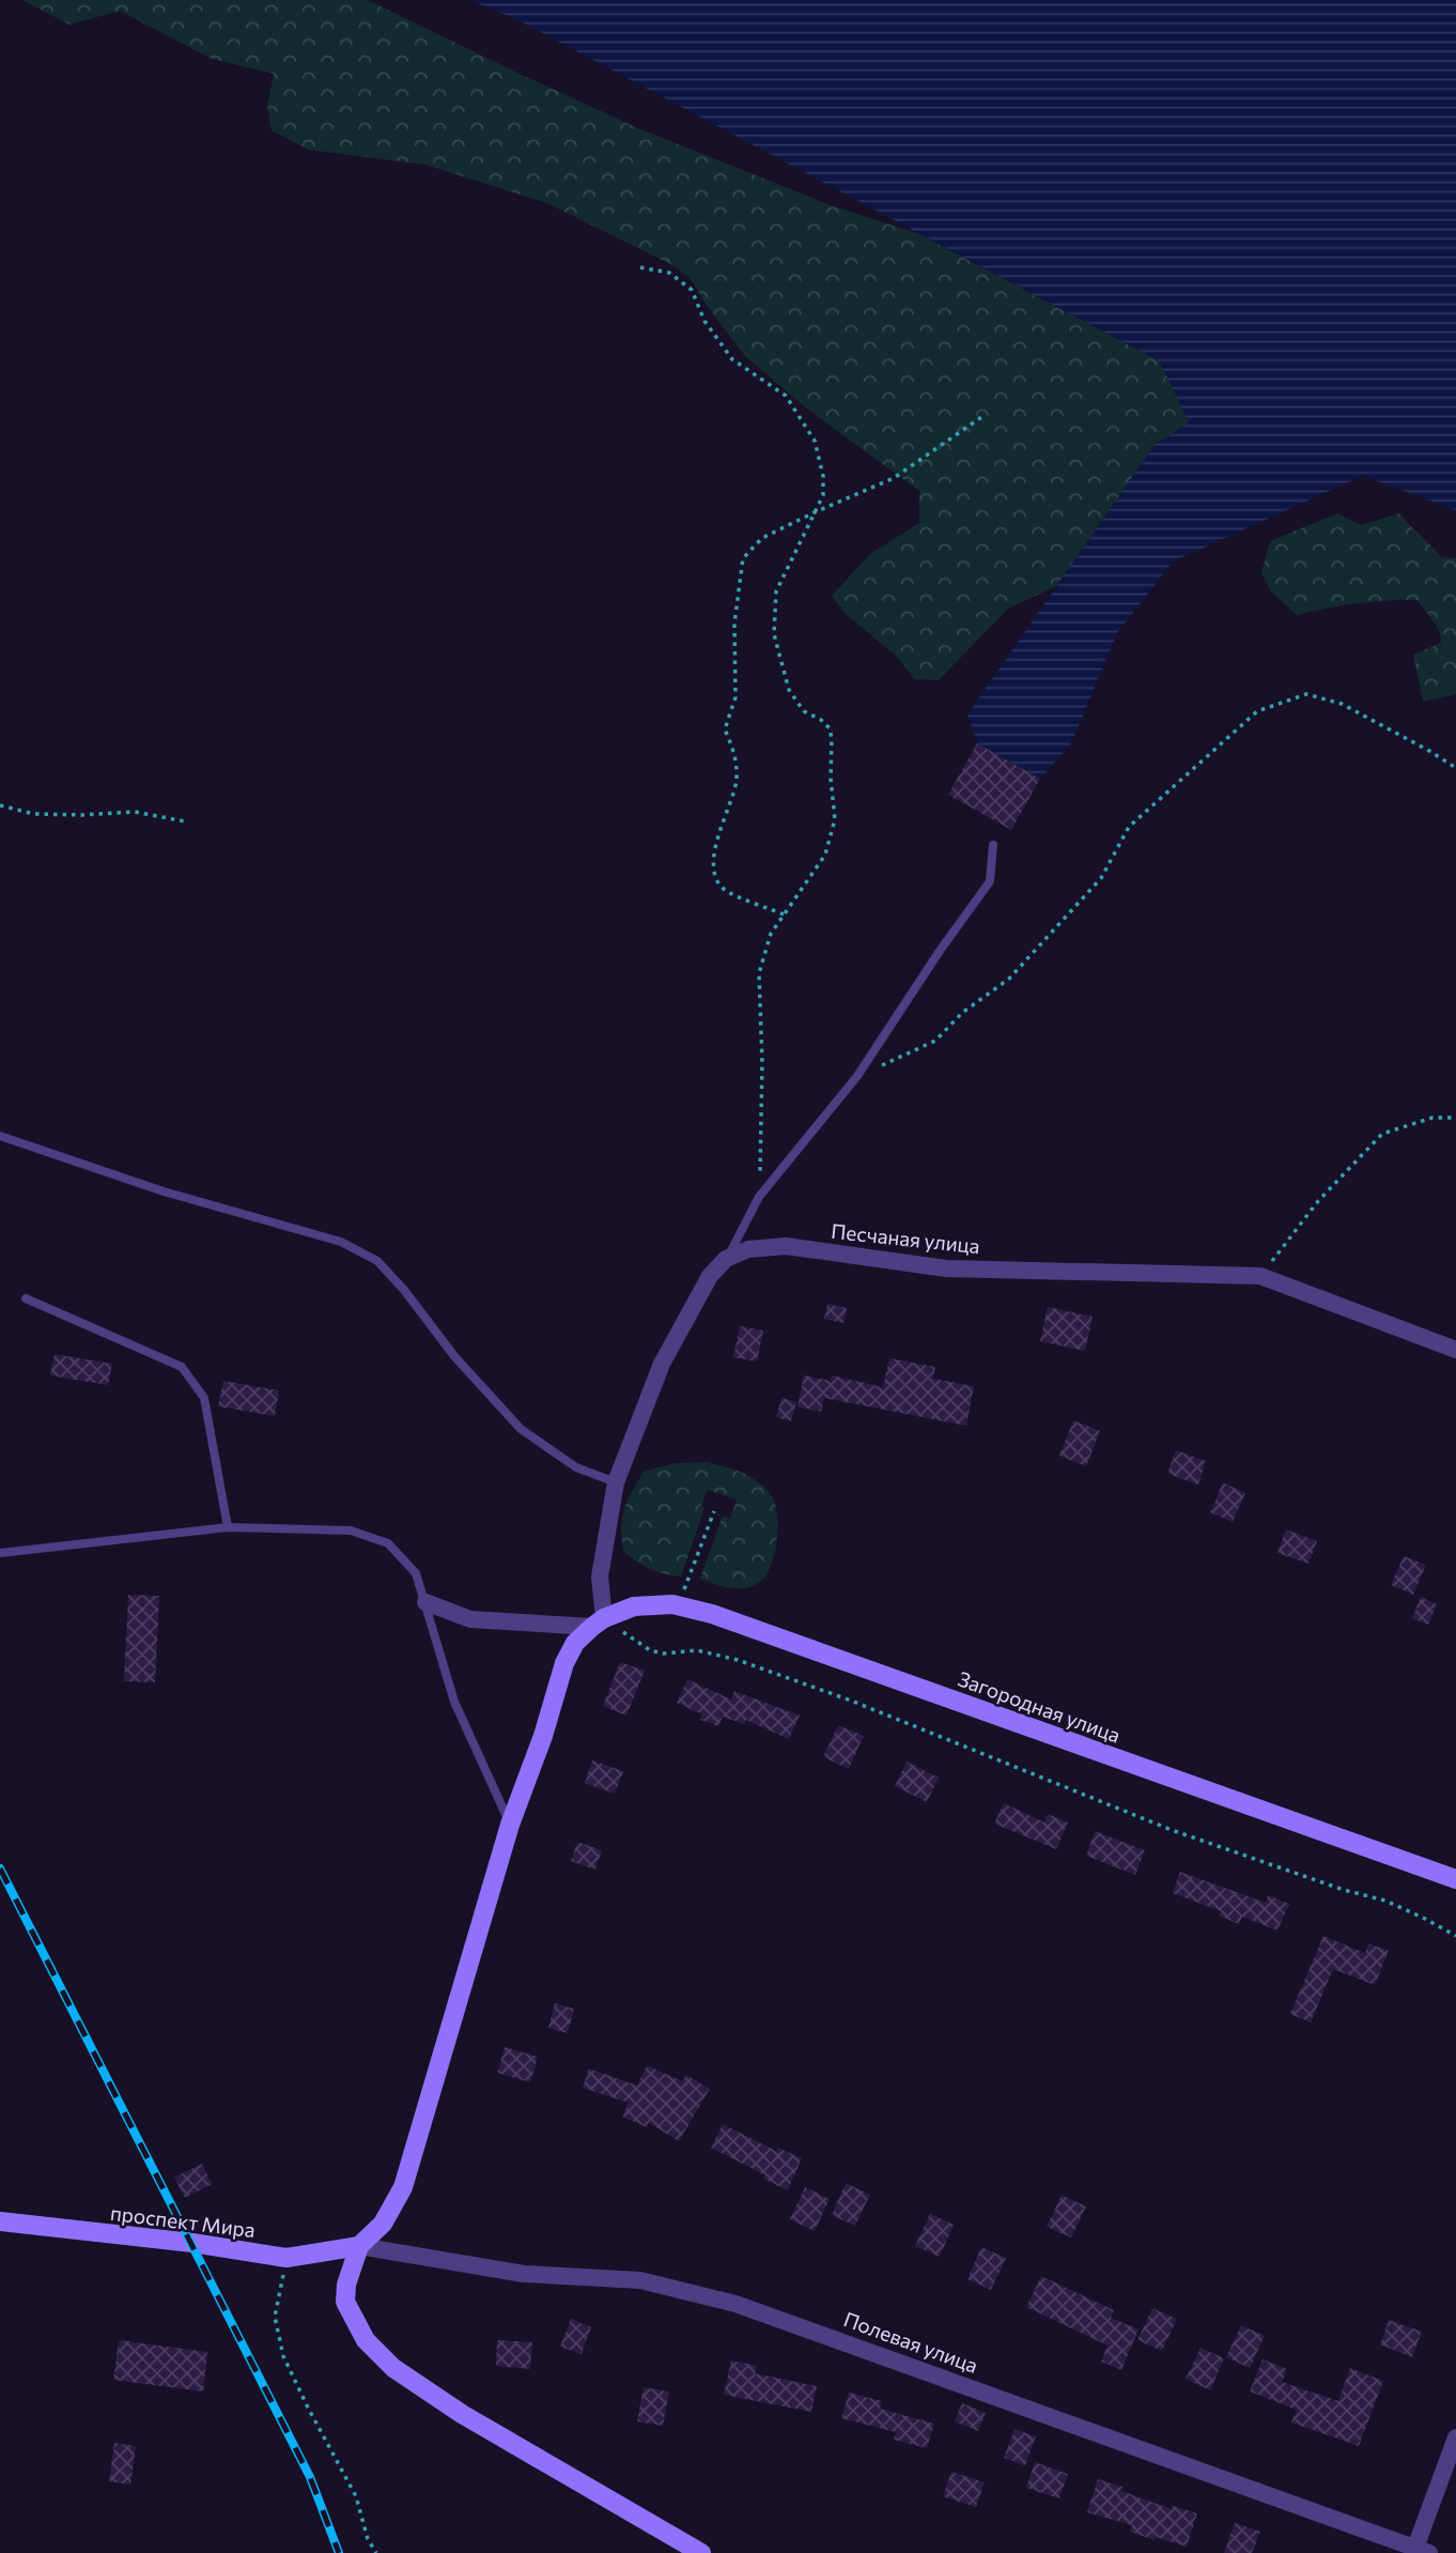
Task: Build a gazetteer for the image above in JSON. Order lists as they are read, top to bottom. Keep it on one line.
{"streets":{"street":["Песчаная улица","Загородная улица","проспект Мира","Полевая улица"]},"crossings":[["проспект Мира","Полевая улица"]]}
